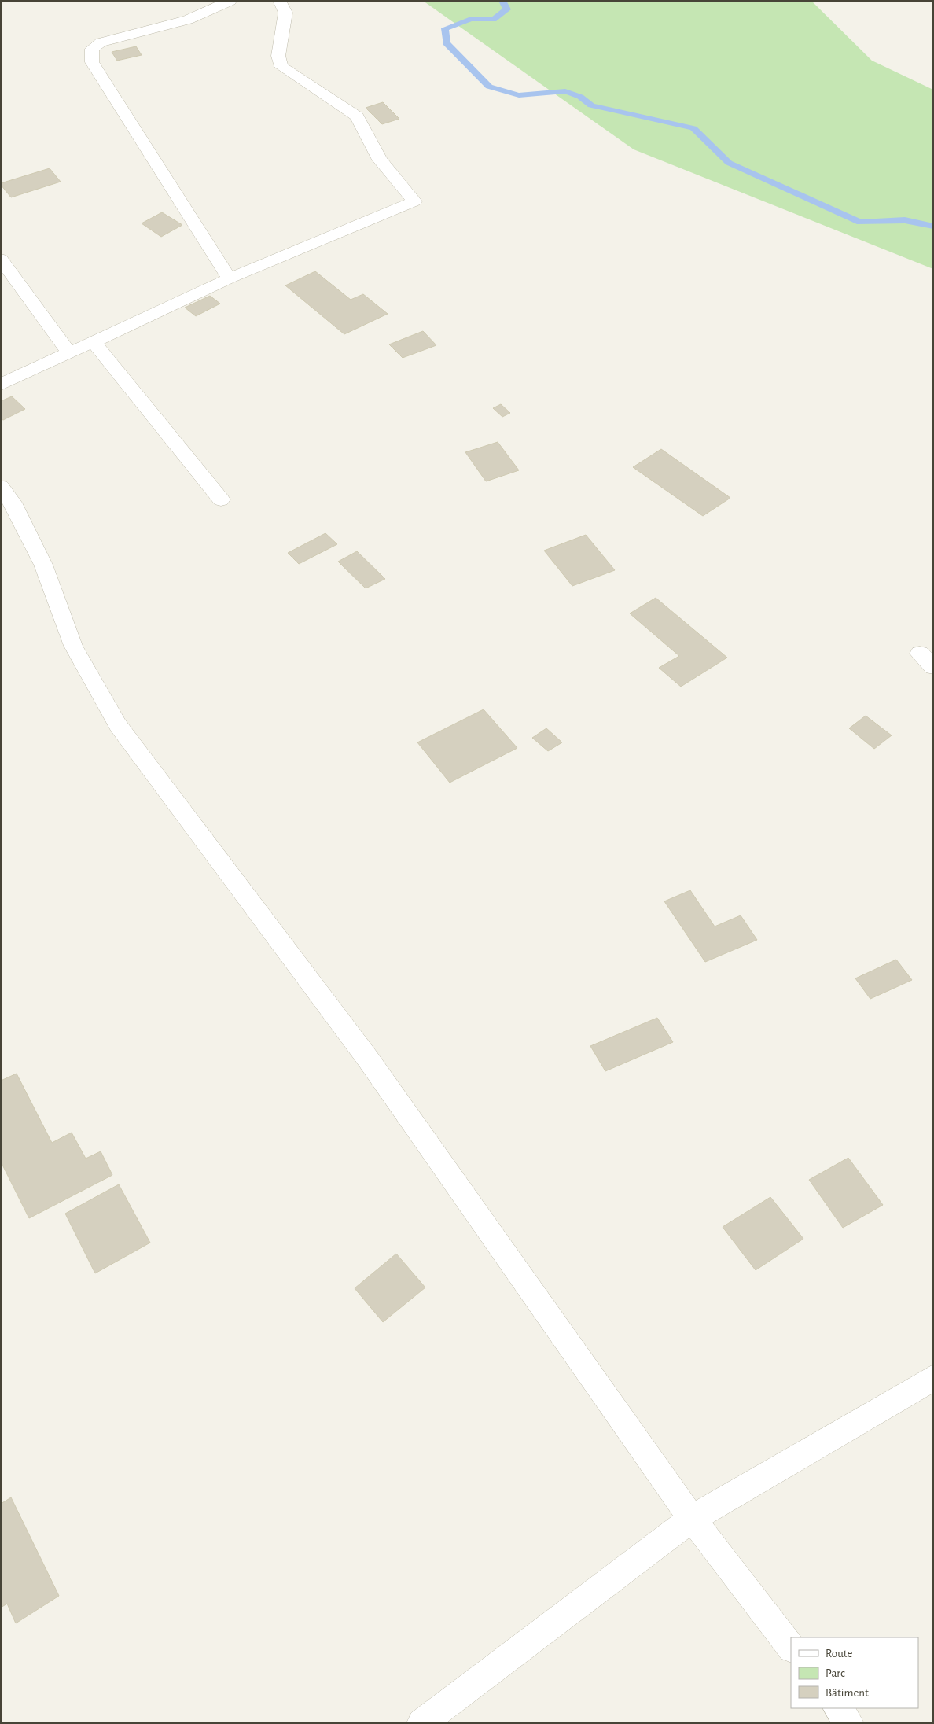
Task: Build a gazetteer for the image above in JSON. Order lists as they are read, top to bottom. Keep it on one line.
{"legend":["Route","Parc","Bâtiment"]}
